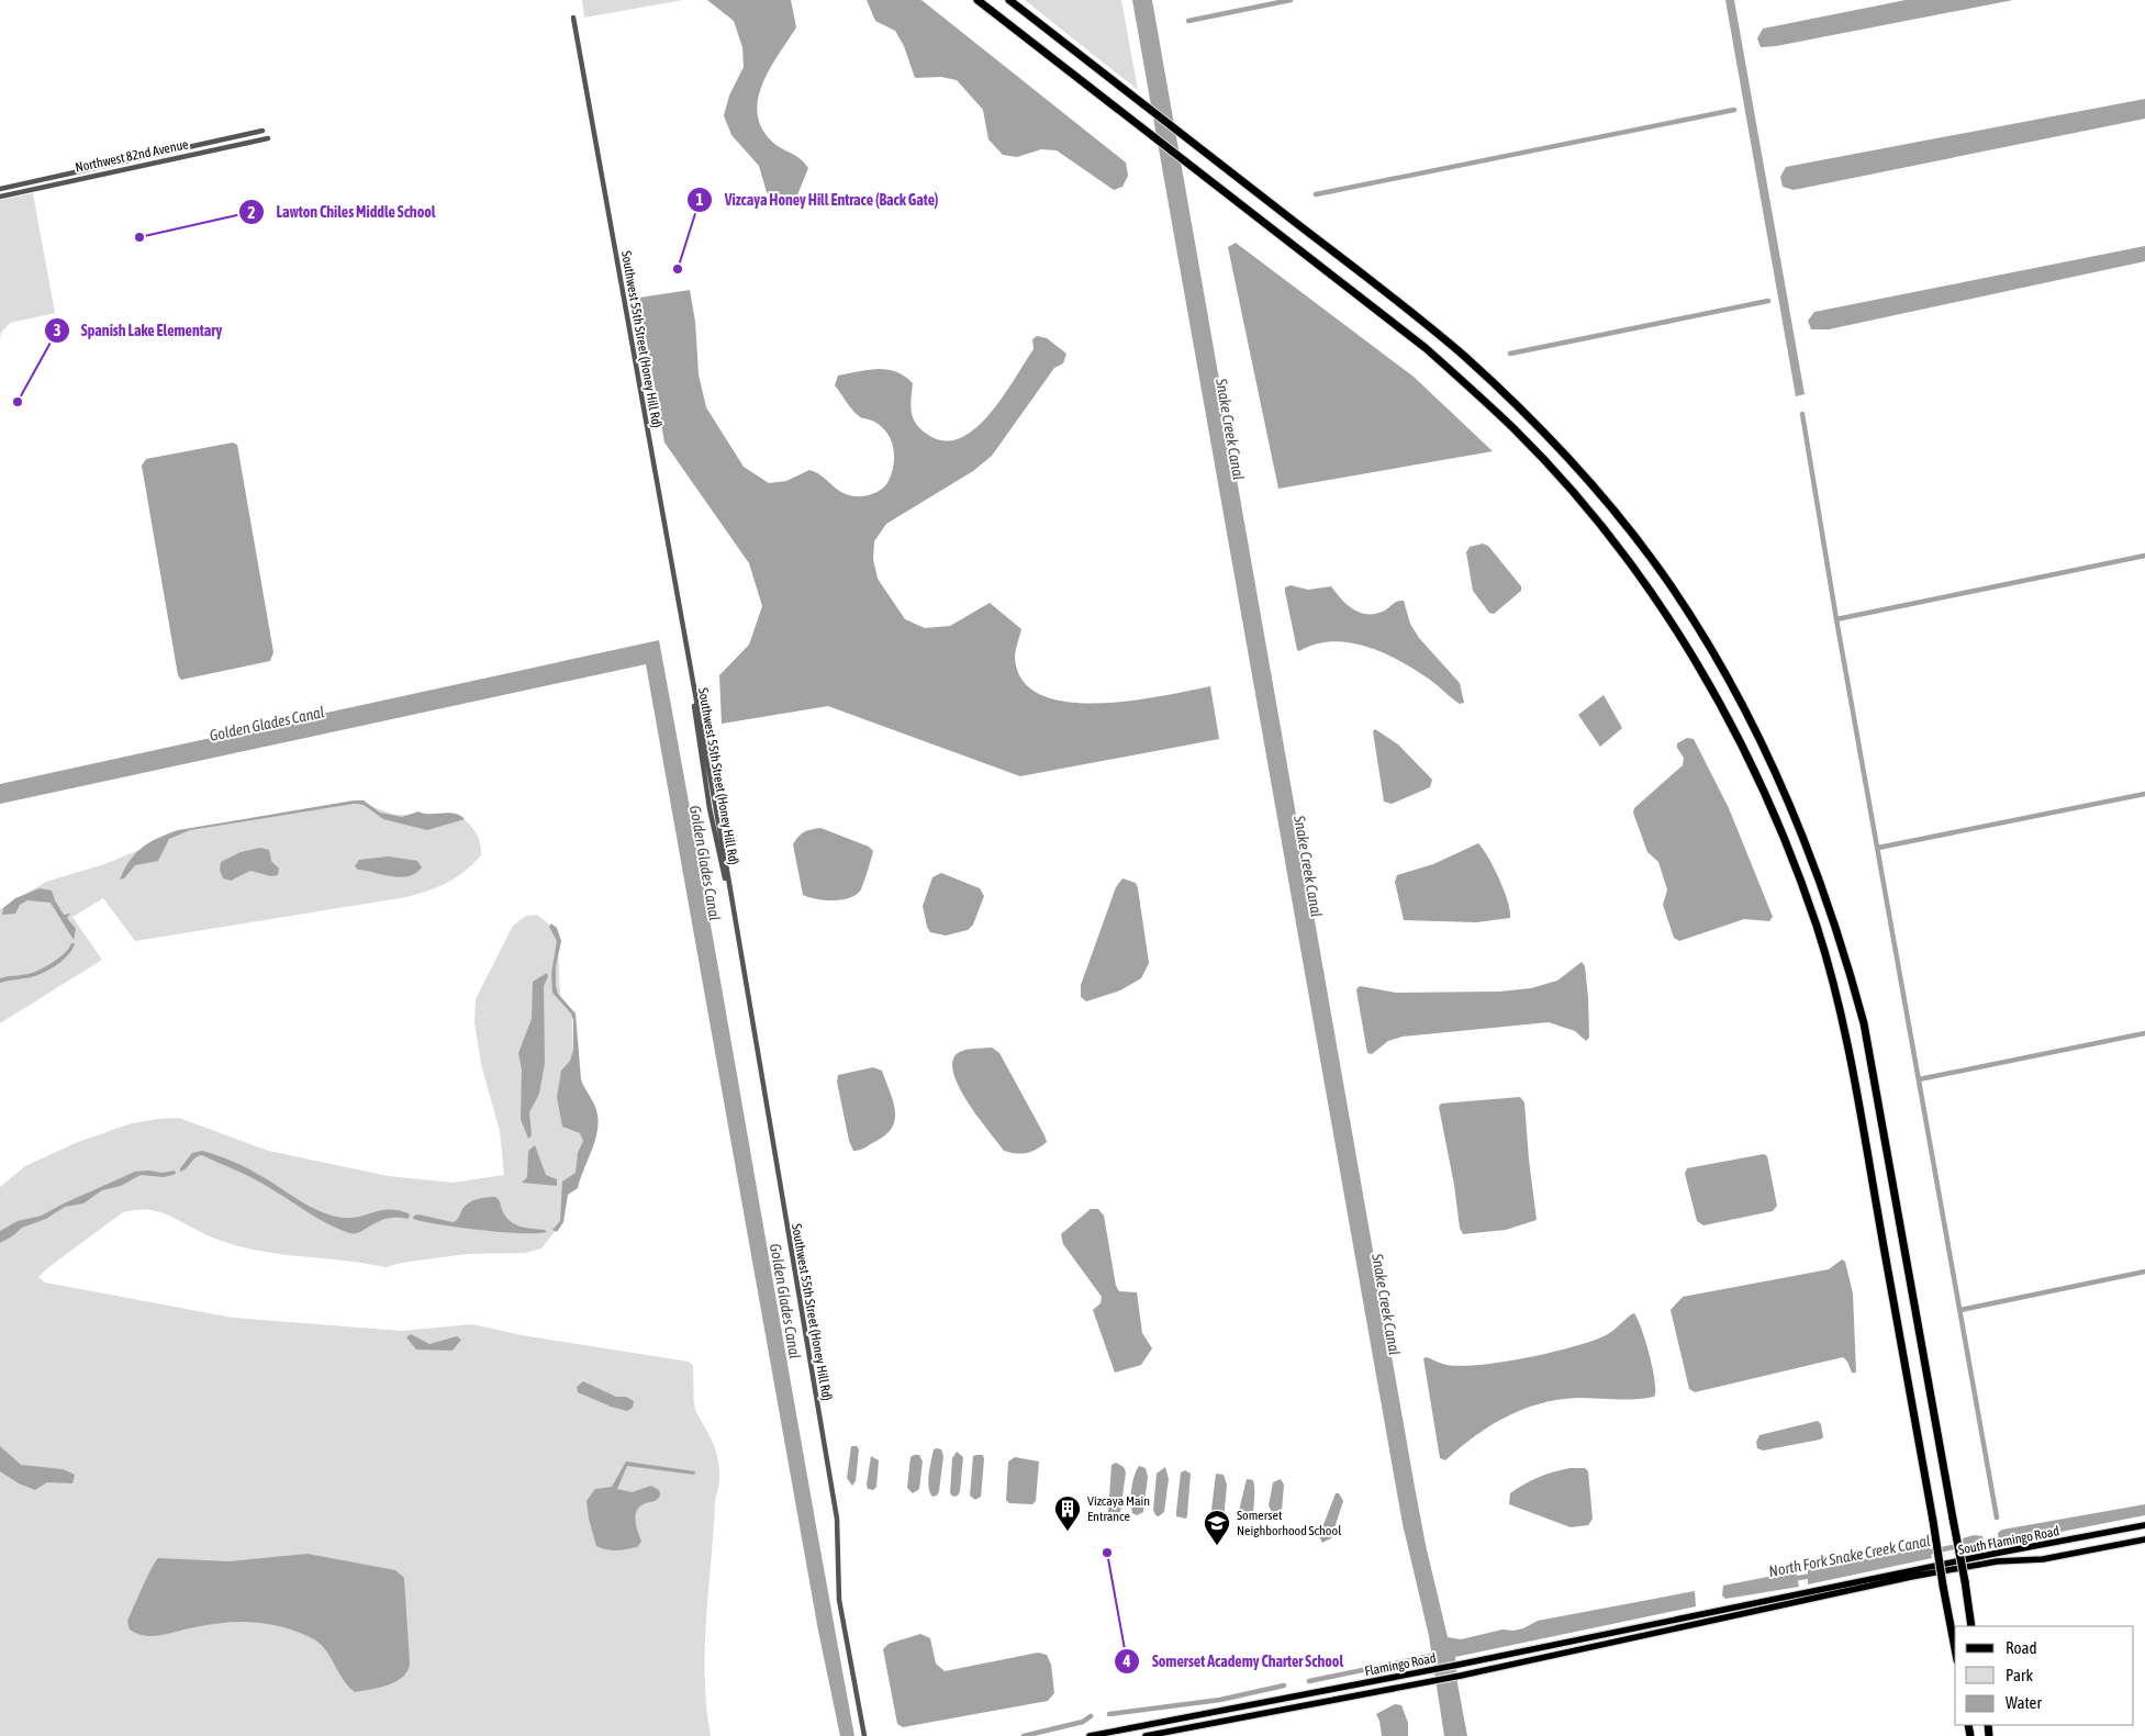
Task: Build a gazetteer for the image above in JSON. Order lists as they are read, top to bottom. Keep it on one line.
{"streets":{"main road":["South Flamingo Road","Flamingo Road"],"street":["Northwest 82nd Avenue","Southwest 55th Street (Honey Hill Rd)"]},"crossings":[["South Flamingo Road","Flamingo Road"]],"water":["Snake Creek Canal","Golden Glades Canal","North Fork Snake Creek Canal"],"places":{"other":["Lawton Chiles Middle School","Vizcaya Honey Hill Entrace (Back Gate)","Spanish Lake Elementary","Somerset Academy Charter School"],"building":["Vizcaya Main Entrance"],"school or university":["Somerset Neighborhood School"]},"legend":["Road","Park","Water"]}
